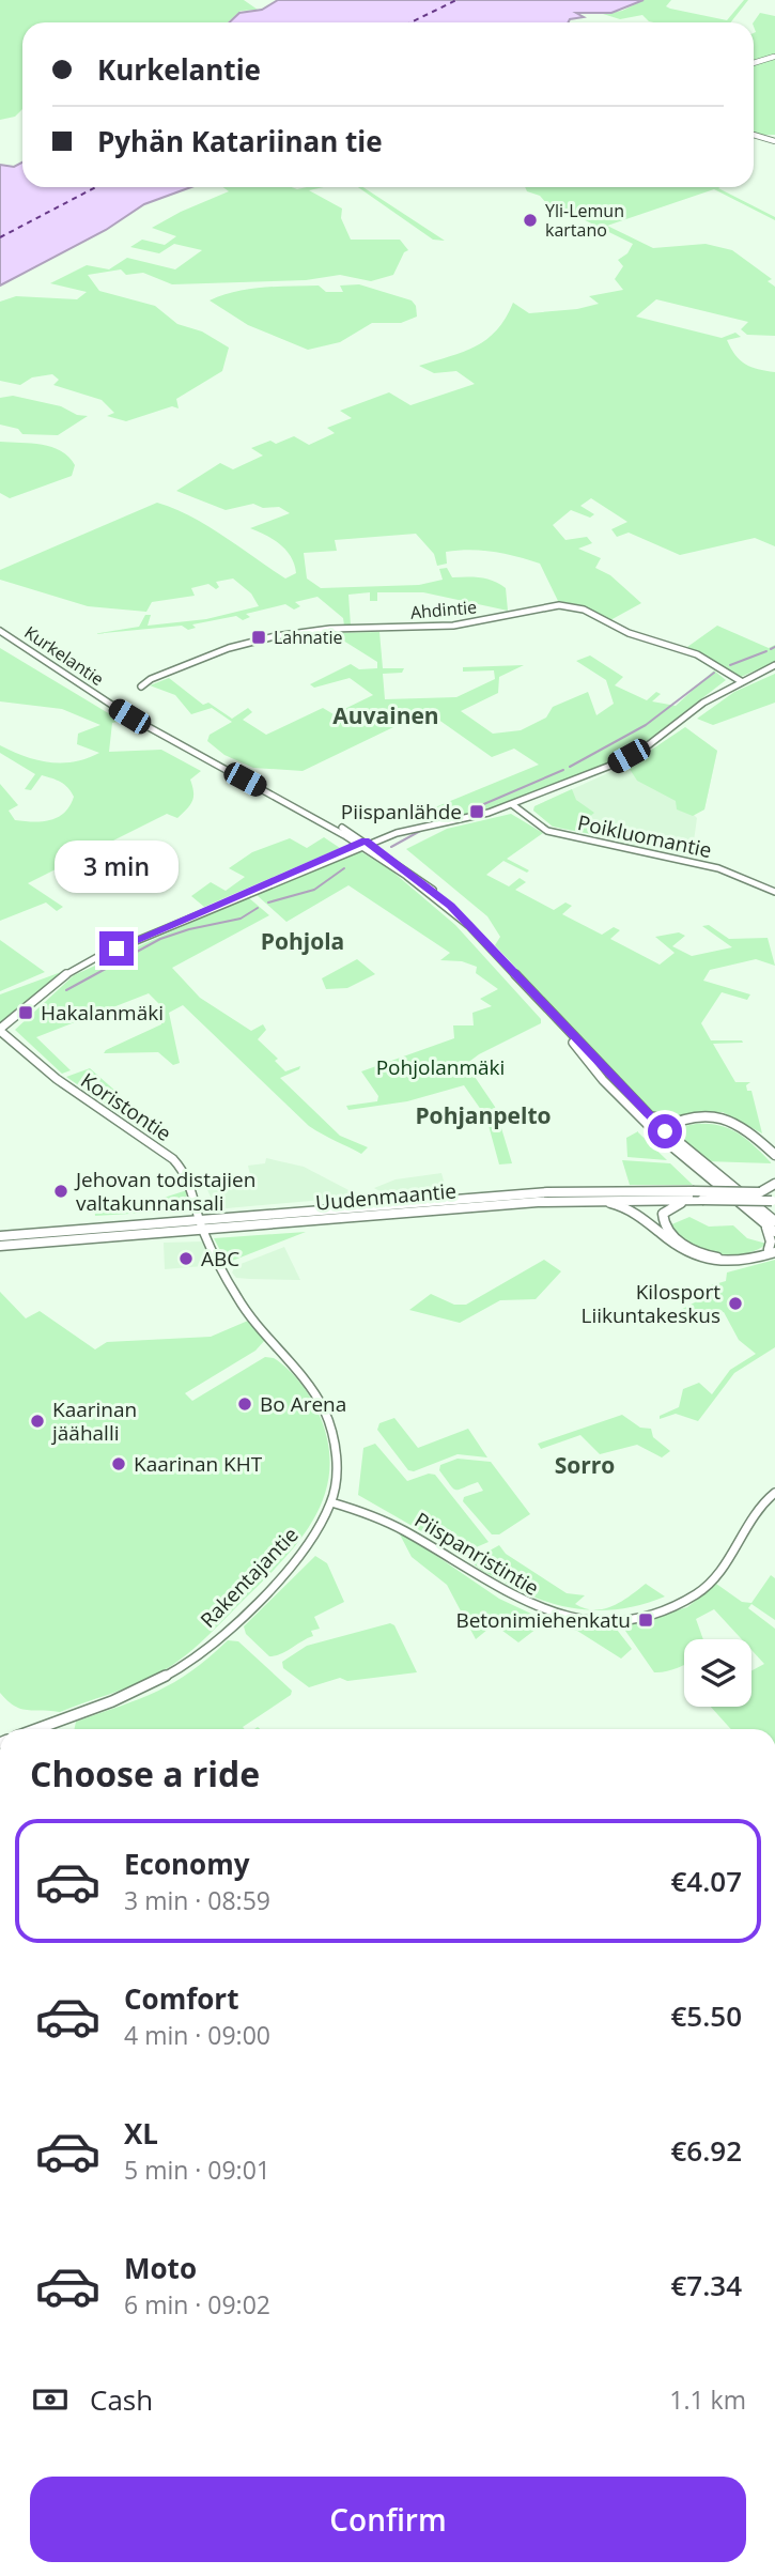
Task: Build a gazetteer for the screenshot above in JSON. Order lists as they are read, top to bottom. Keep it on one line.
{"streets":{"main road":["Kurkelantie","Uudenmaantie"],"street":["Ahdintie","Poikluomantie","Koristontie","Piispanristintie","Rakentajantie"]},"crossings":[["Koristontie","Uudenmaantie"],["Koristontie","Rakentajantie"],["Uudenmaantie","Rakentajantie"],["Piispanristintie","Rakentajantie"]],"districts":["Auvainen","Pohjola","Pohjanpelto","Sorro"],"parks":["Pohjolanmäki"],"places":{"other":["Yli-Lemun kartano","Jehovan todistajien valtakunnansali","ABC","Kilosport Liikuntakeskus","Bo Arena","Kaarinan jäähalli","Kaarinan KHT"],"transit":["Lahnatie","Piispanlähde","Hakalanmäki","Betonimiehenkatu"]},"page":{"banner":["Kurkelantie","Pyhän Katariinan tie"],"bubble":"3 min","heading":"Choose a ride","list":[{"name":"Economy","note":"3 min · 08:59","value":"€4.07"},{"name":"Comfort","note":"4 min · 09:00","value":"€5.50"},{"name":"XL","note":"5 min · 09:01","value":"€6.92"},{"name":"Moto","note":"6 min · 09:02","value":"€7.34"}],"pay":["Cash","1.1 km"],"buttons":"Confirm"}}
